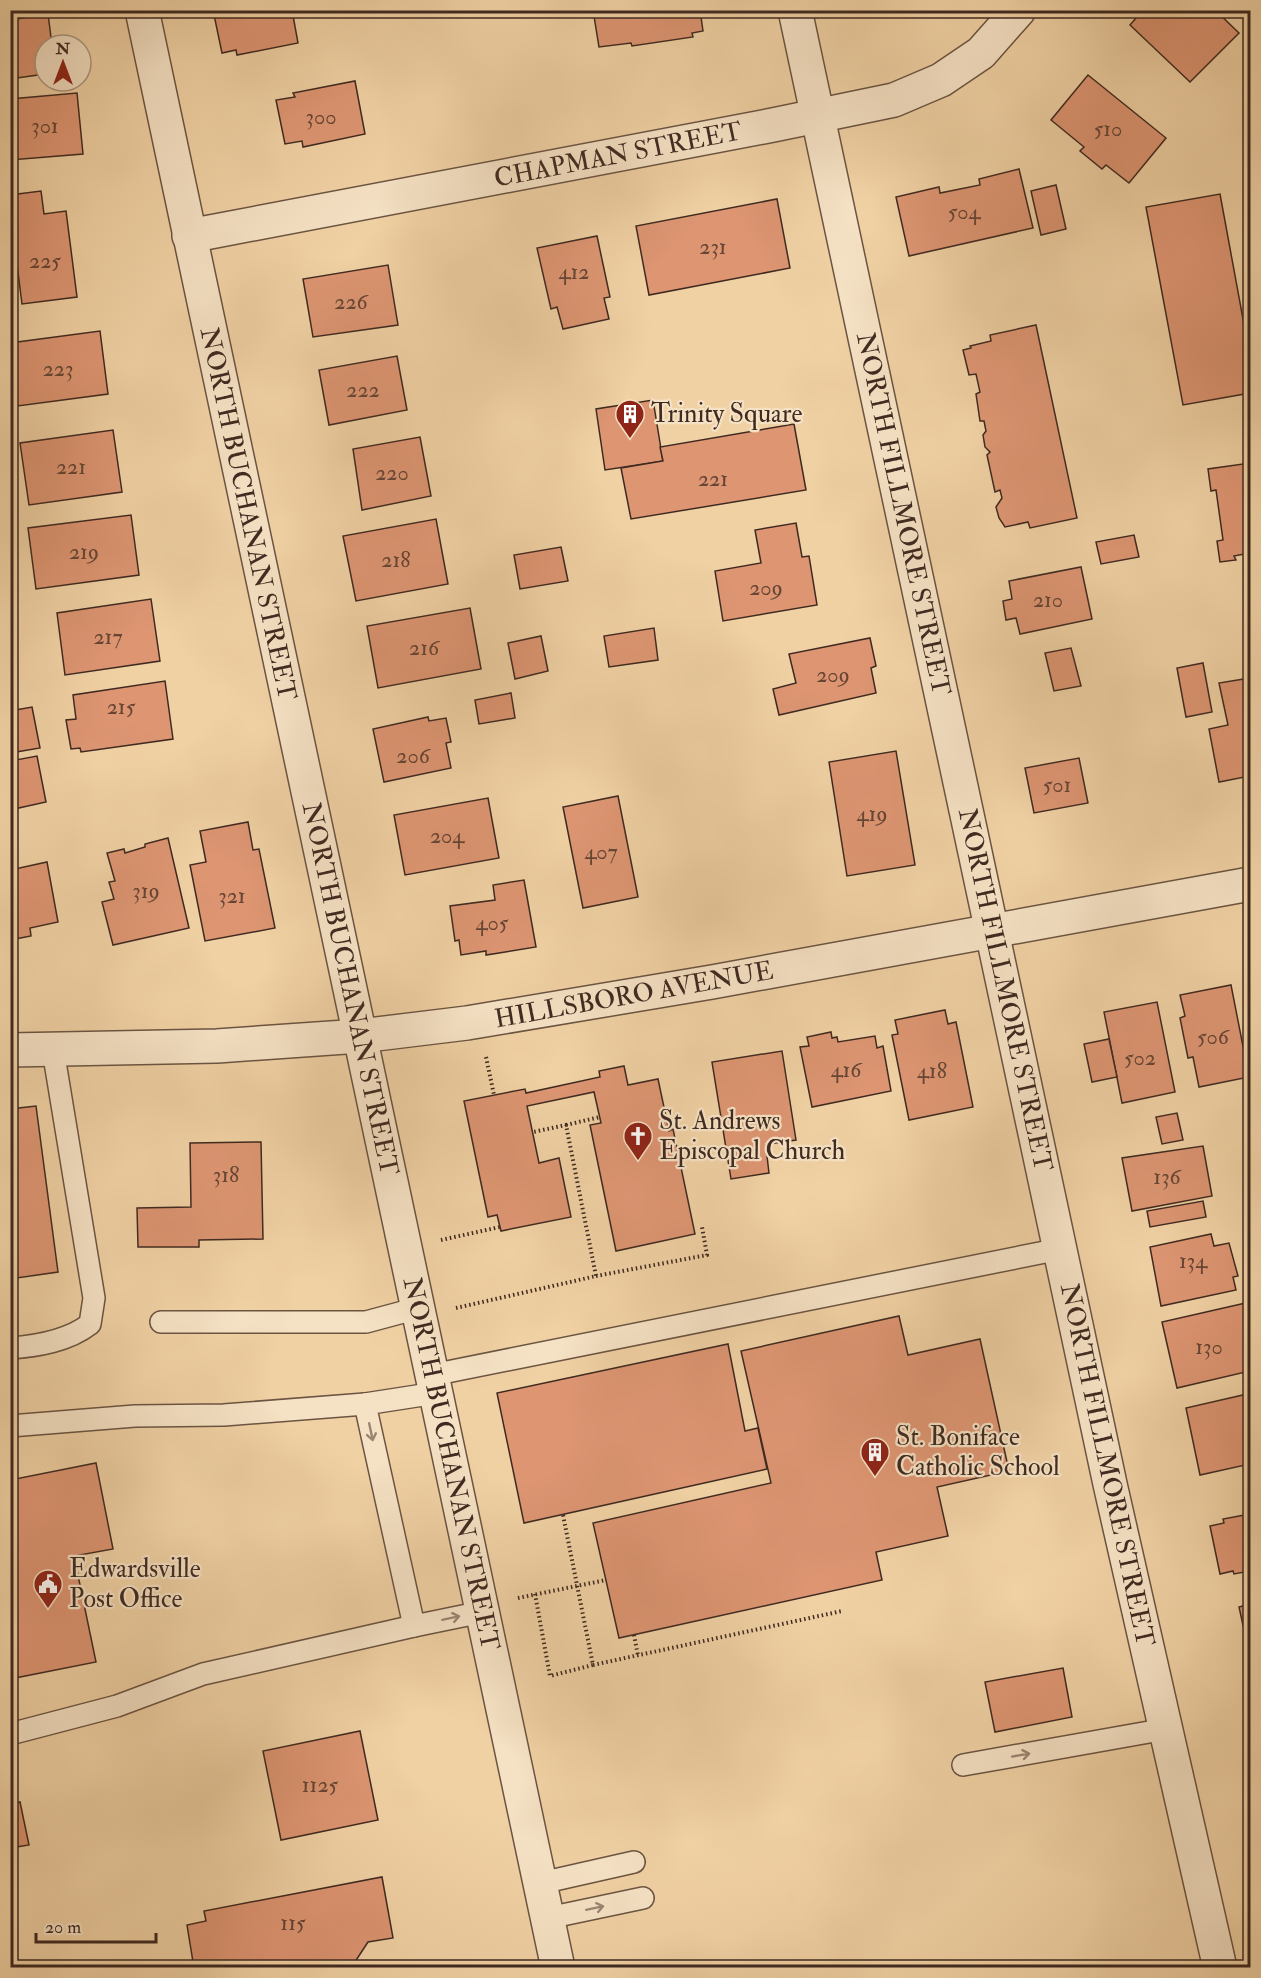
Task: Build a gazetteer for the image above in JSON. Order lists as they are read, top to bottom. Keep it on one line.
{"streets":{"street":["CHAPMAN STREET","NORTH BUCHANAN STREET","NORTH FILLMORE STREET","HILLSBORO AVENUE"]},"crossings":[["CHAPMAN STREET","NORTH BUCHANAN STREET"],["CHAPMAN STREET","NORTH FILLMORE STREET"],["NORTH BUCHANAN STREET","HILLSBORO AVENUE"],["NORTH FILLMORE STREET","HILLSBORO AVENUE"]],"places":{"building":["Trinity Square","St. Boniface Catholic School"],"church":["St. Andrews Episcopal Church"],"public building":["Edwardsville Post Office"]},"house_numbers":["300","301","510","504","231","225","412","226","223","222","221","220","221","219","218","209","210","217","216","209","215","206","501","419","204","407","319","321","405","506","502","416","418","318","136","134","130","1125","115"],"scale_bar":"20 m","north":"top"}
